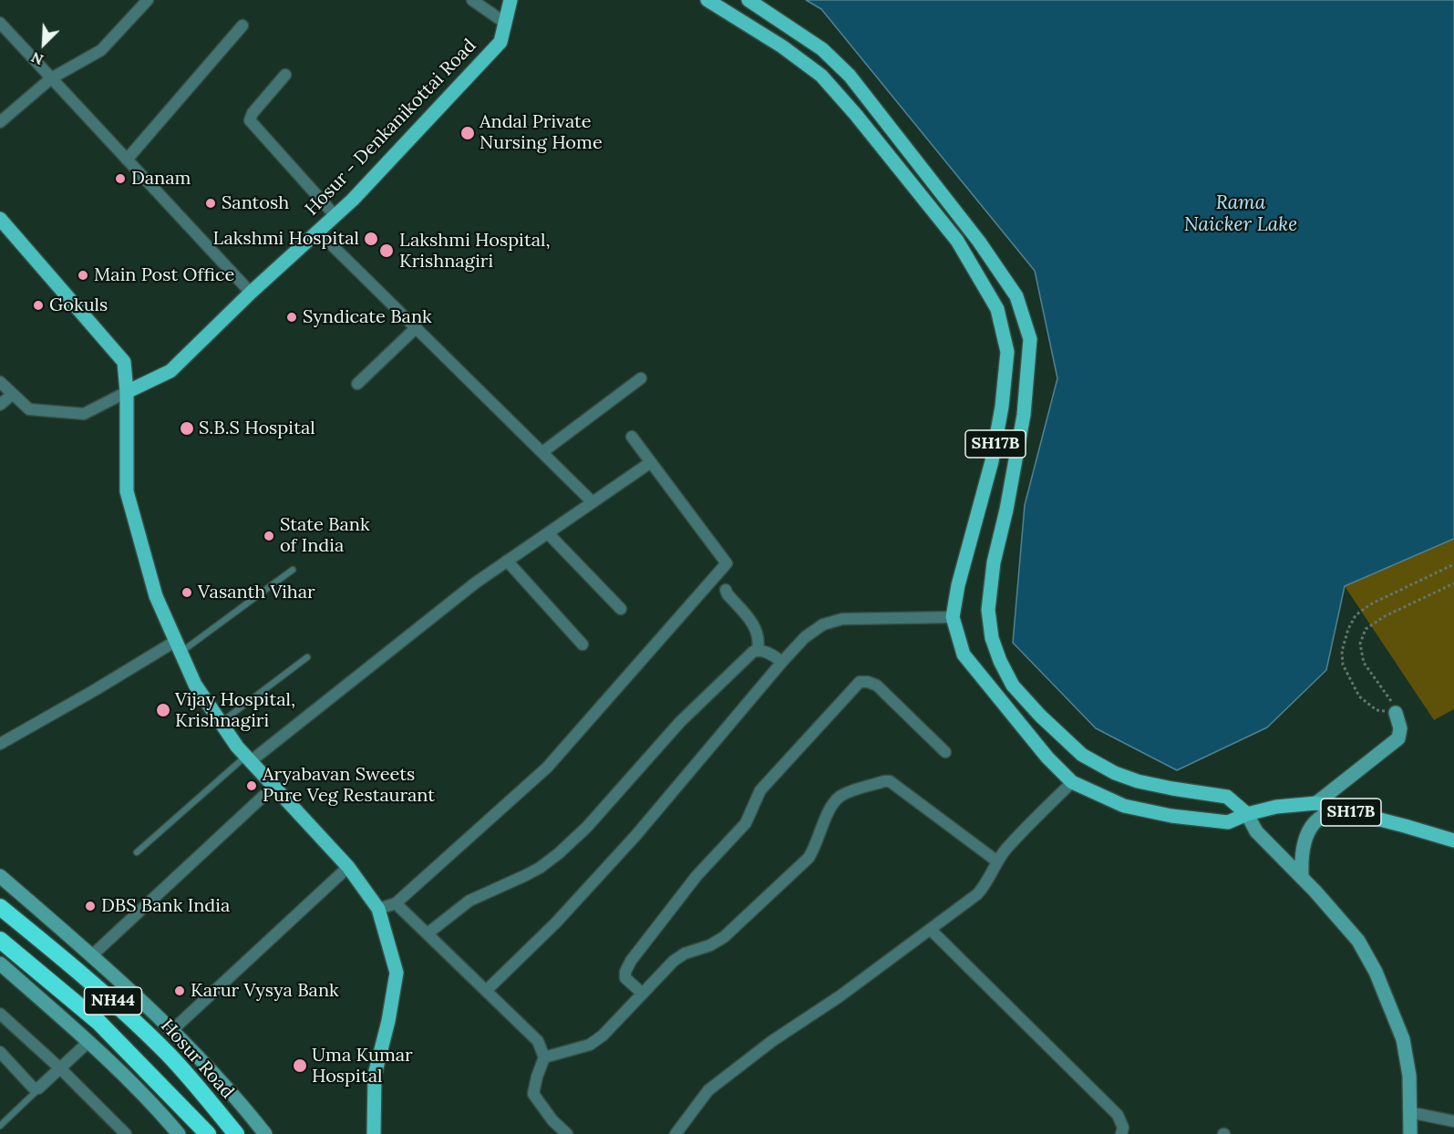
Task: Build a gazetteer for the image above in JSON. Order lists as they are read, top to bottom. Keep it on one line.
{"streets":{"highway":["NH44","Hosur Road"],"main road":["Hosur - Denkanikottai Road","SH17B"]},"water":["Rama Naicker Lake"],"places":["Andal Private Nursing Home","Danam","Santosh","Lakshmi Hospital","Lakshmi Hospital, Krishnagiri","Main Post Office","Gokuls","Syndicate Bank","S.B.S Hospital","State Bank of India","Vasanth Vihar","Vijay Hospital, Krishnagiri","Aryabavan Sweets Pure Veg Restaurant","DBS Bank India","Karur Vysya Bank","Uma Kumar Hospital"],"north":"bottom left"}
